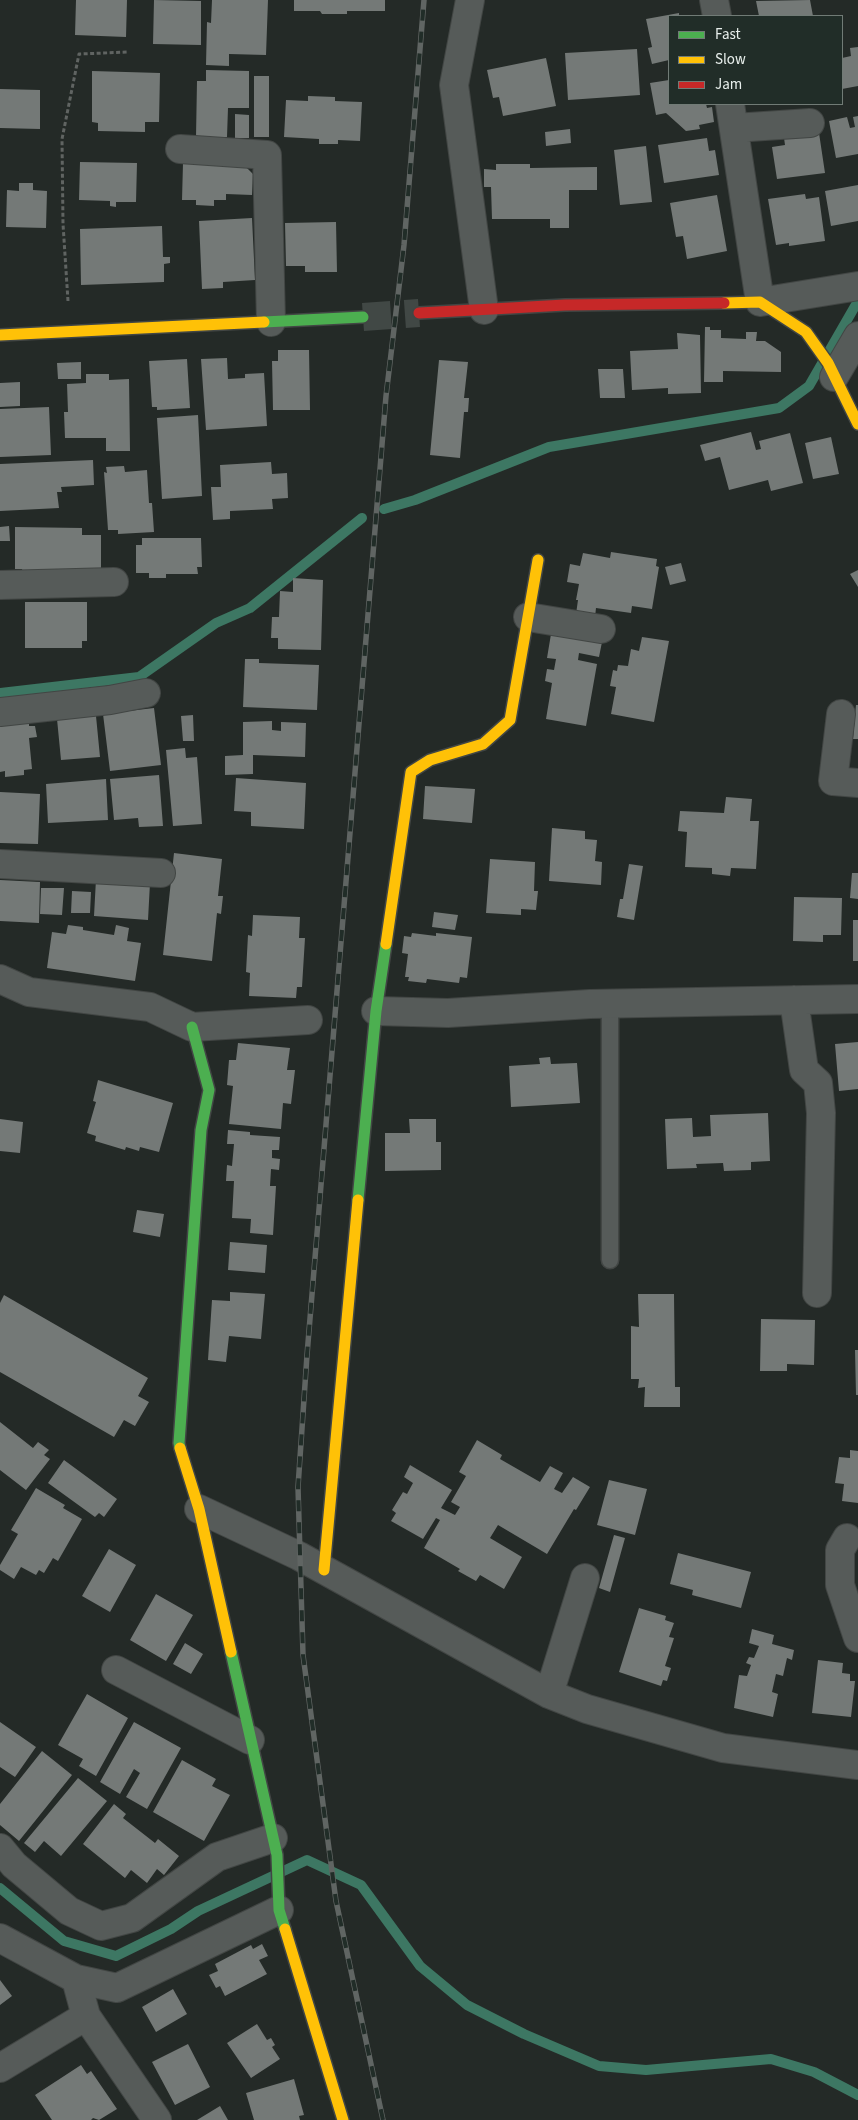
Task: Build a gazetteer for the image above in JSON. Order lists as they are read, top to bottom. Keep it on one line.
{"legend":["Fast","Slow","Jam"]}
